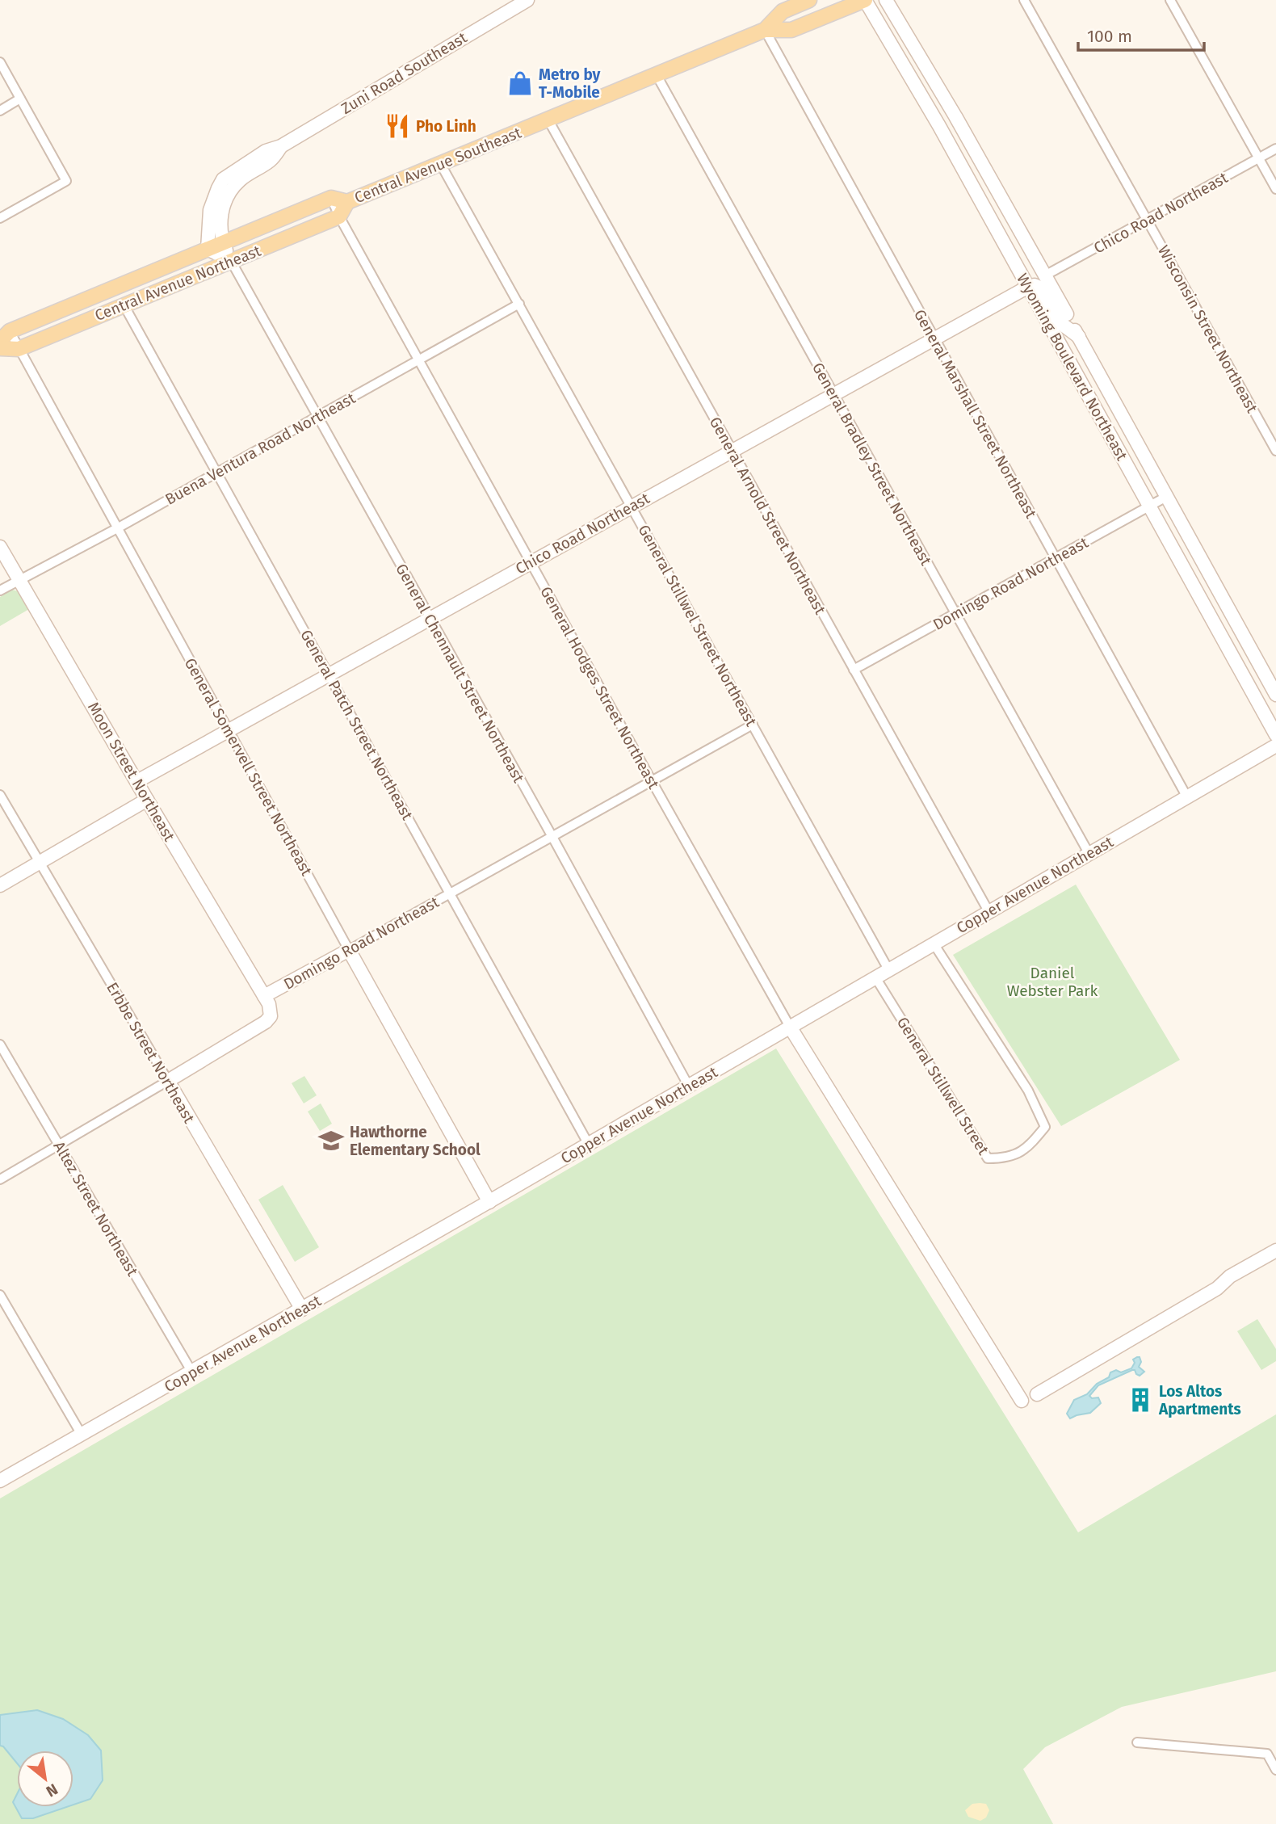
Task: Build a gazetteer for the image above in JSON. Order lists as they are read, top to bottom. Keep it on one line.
{"streets":{"main road":["Central Avenue Southeast","Central Avenue Northeast"],"street":["Zuni Road Southeast","Chico Road Northeast","Wisconsin Street Northeast","Wyoming Boulevard Northeast","General Marshall Street Northeast","Buena Ventura Road Northeast","General Bradley Street Northeast","General Arnold Street Northeast","Domingo Road Northeast","General Stillwel Street Northeast","General Chennault Street Northeast","General Hodges Street Northeast","General Patch Street Northeast","General Somervell Street Northeast","Moon Street Northeast","Copper Avenue Northeast","Erbbe Street Northeast","General Stillwell Street","Altez Street Northeast"]},"crossings":[["Zuni Road Southeast","Central Avenue Southeast"],["Zuni Road Southeast","Central Avenue Northeast"],["Zuni Road Southeast","General Chennault Street Northeast"],["Central Avenue Southeast","General Marshall Street Northeast"],["Central Avenue Southeast","General Bradley Street Northeast"],["Central Avenue Southeast","General Arnold Street Northeast"],["Central Avenue Southeast","General Stillwel Street Northeast"],["Central Avenue Southeast","General Hodges Street Northeast"],["Central Avenue Southeast","General Somervell Street Northeast"],["Chico Road Northeast","Wisconsin Street Northeast"],["Chico Road Northeast","Wyoming Boulevard Northeast"],["Chico Road Northeast","General Marshall Street Northeast"],["Chico Road Northeast","General Bradley Street Northeast"],["Chico Road Northeast","General Arnold Street Northeast"],["Chico Road Northeast","General Stillwel Street Northeast"],["Chico Road Northeast","General Chennault Street Northeast"],["Chico Road Northeast","General Hodges Street Northeast"],["Chico Road Northeast","General Patch Street Northeast"],["Chico Road Northeast","General Somervell Street Northeast"],["Chico Road Northeast","Moon Street Northeast"],["Central Avenue Northeast","General Chennault Street Northeast"],["Central Avenue Northeast","General Hodges Street Northeast"],["Central Avenue Northeast","General Patch Street Northeast"],["Central Avenue Northeast","General Somervell Street Northeast"],["Wyoming Boulevard Northeast","Domingo Road Northeast"],["General Marshall Street Northeast","Domingo Road Northeast"],["General Marshall Street Northeast","Copper Avenue Northeast"],["Buena Ventura Road Northeast","General Stillwel Street Northeast"],["Buena Ventura Road Northeast","General Chennault Street Northeast"],["Buena Ventura Road Northeast","General Hodges Street Northeast"],["Buena Ventura Road Northeast","General Patch Street Northeast"],["Buena Ventura Road Northeast","General Somervell Street Northeast"],["Buena Ventura Road Northeast","Moon Street Northeast"],["General Bradley Street Northeast","Domingo Road Northeast"],["General Bradley Street Northeast","Copper Avenue Northeast"],["General Arnold Street Northeast","Domingo Road Northeast"],["General Arnold Street Northeast","Copper Avenue Northeast"],["Domingo Road Northeast","General Stillwel Street Northeast"],["Domingo Road Northeast","General Chennault Street Northeast"],["Domingo Road Northeast","General Hodges Street Northeast"],["Domingo Road Northeast","General Patch Street Northeast"],["Domingo Road Northeast","General Somervell Street Northeast"],["Domingo Road Northeast","Moon Street Northeast"],["Domingo Road Northeast","Erbbe Street Northeast"],["Domingo Road Northeast","Altez Street Northeast"],["General Stillwel Street Northeast","Copper Avenue Northeast"],["General Chennault Street Northeast","Copper Avenue Northeast"],["General Hodges Street Northeast","Copper Avenue Northeast"],["General Patch Street Northeast","Copper Avenue Northeast"],["General Somervell Street Northeast","Copper Avenue Northeast"],["Copper Avenue Northeast","Erbbe Street Northeast"],["Copper Avenue Northeast","General Stillwell Street"],["Copper Avenue Northeast","Altez Street Northeast"]],"parks":["Daniel Webster Park"],"places":{"shop":["Metro by T-Mobile"],"restaurant":["Pho Linh"],"school or university":["Hawthorne Elementary School"],"building":["Los Altos Apartments"]},"scale_bar":"100 m","north":"bottom right"}
